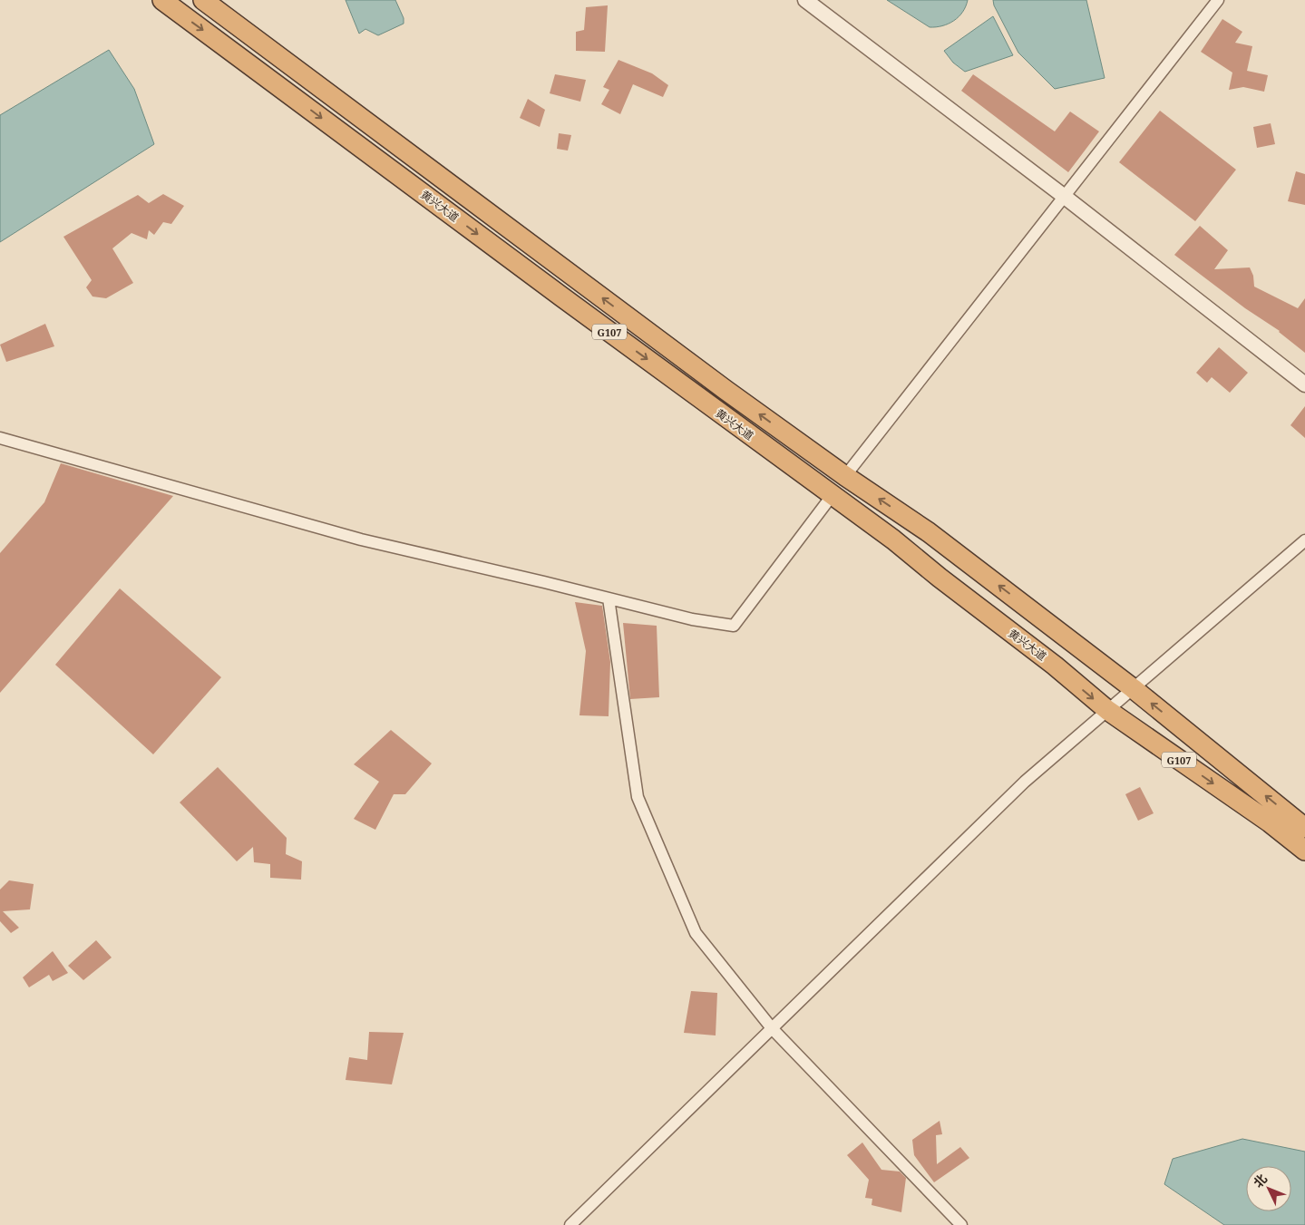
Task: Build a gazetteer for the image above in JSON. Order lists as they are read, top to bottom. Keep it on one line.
{"streets":{"highway":["黄兴大道","G107"]},"north":"top left"}
